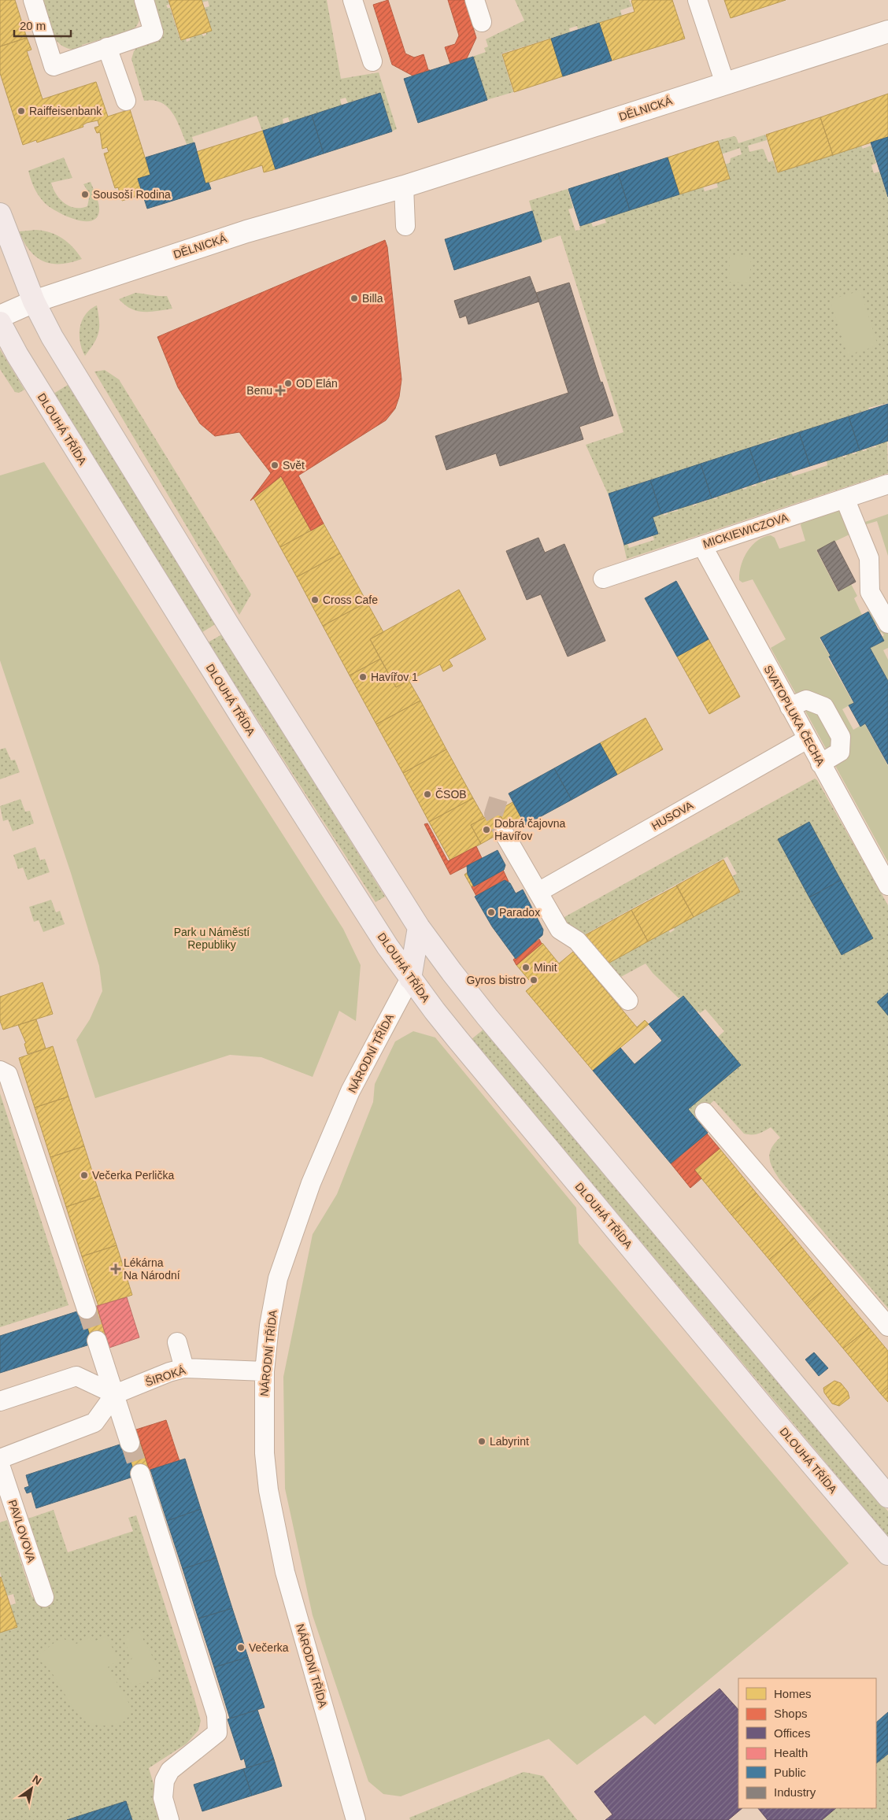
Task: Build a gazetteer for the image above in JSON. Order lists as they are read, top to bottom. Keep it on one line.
{"streets":{"main road":["DLOUHÁ TŘÍDA","NÁRODNÍ TŘÍDA"],"street":["DĚLNICKÁ","MICKIEWICZOVA","SVATOPLUKA ČECHA","HUSOVA","ŠIROKÁ","PAVLOVOVA"]},"crossings":[["DLOUHÁ TŘÍDA","NÁRODNÍ TŘÍDA"],["MICKIEWICZOVA","SVATOPLUKA ČECHA"],["SVATOPLUKA ČECHA","HUSOVA"],["NÁRODNÍ TŘÍDA","ŠIROKÁ"]],"parks":["Park u Náměstí Republiky"],"places":{"other":["Raiffeisenbank","Sousoší Rodina","Billa","OD Elán","Svět","Cross Cafe","Havířov 1","ČSOB","Dobrá čajovna Havířov","Paradox","Minit","Gyros bistro","Večerka Perlička","Labyrint","Večerka"],"health":["Benu","Lékárna Na Národní"]},"legend":["Homes","Shops","Offices","Health","Public","Industry"],"scale_bar":"20 m","north":"top right"}
